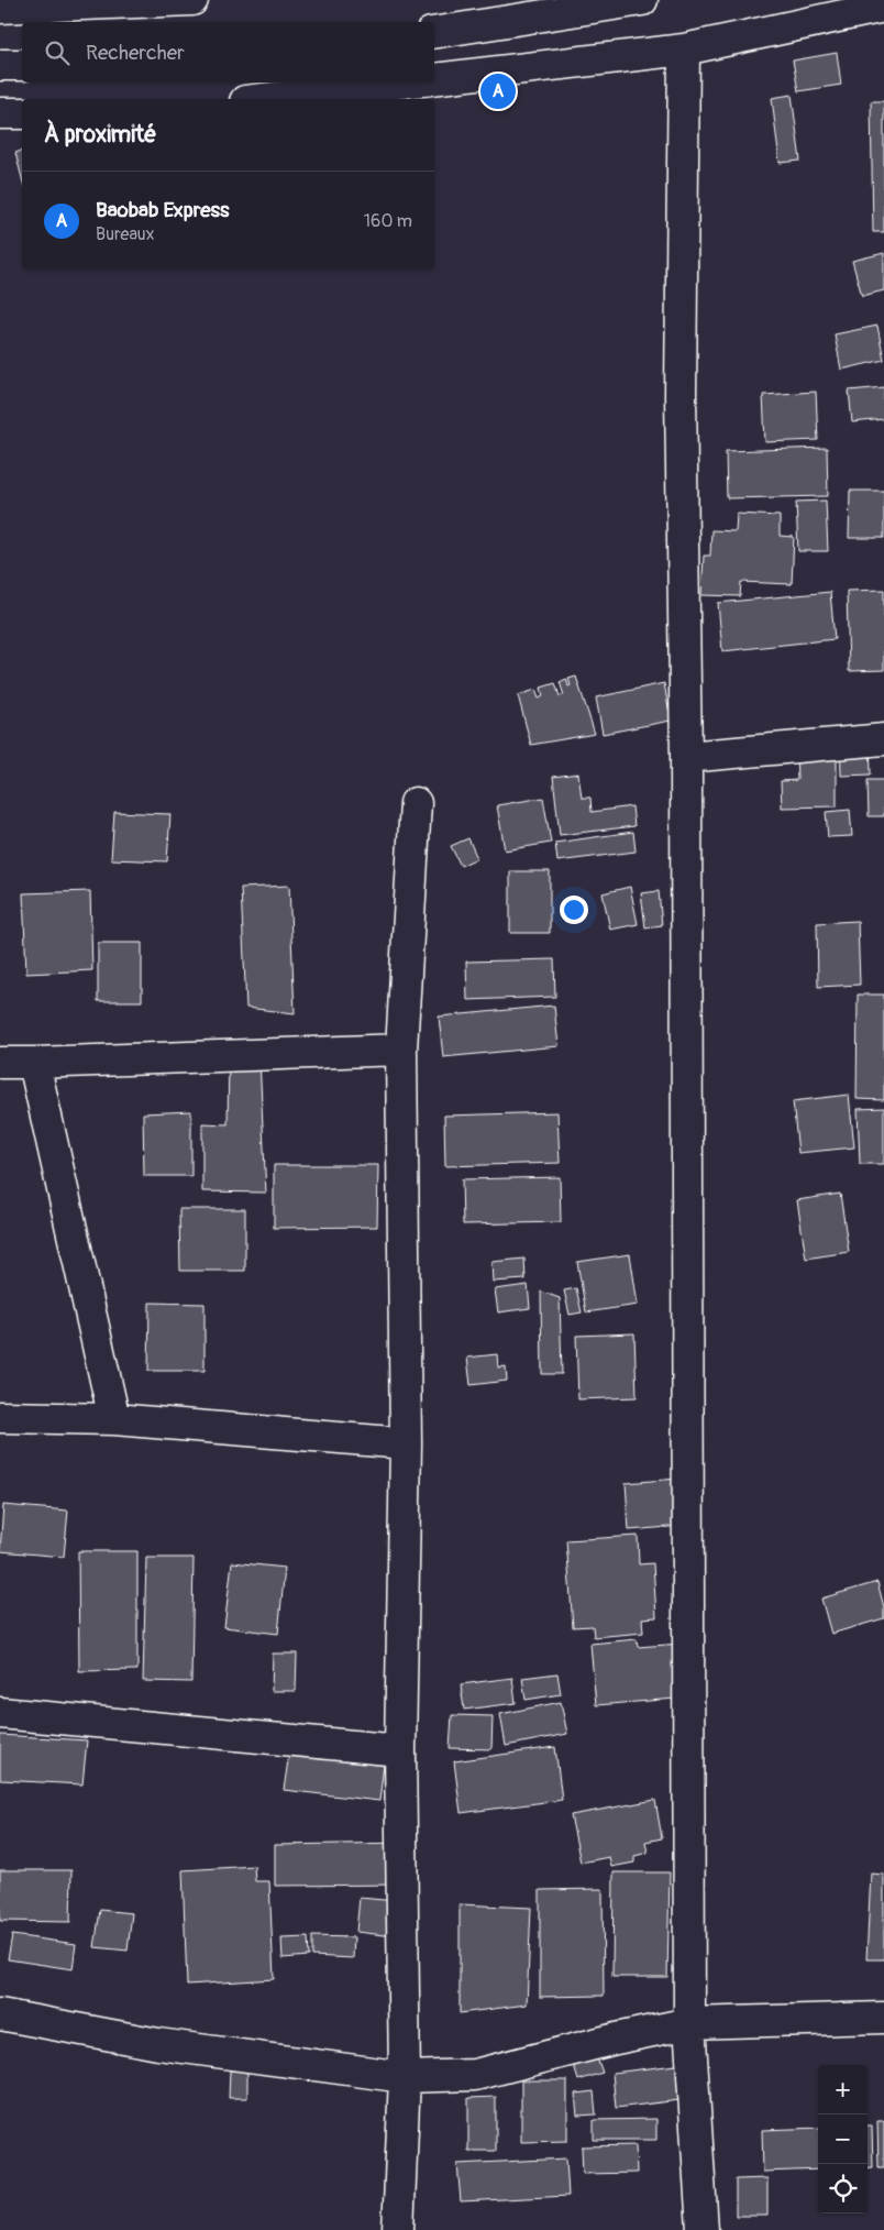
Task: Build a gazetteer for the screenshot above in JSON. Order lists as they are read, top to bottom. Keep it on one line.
{"page":{"search":"Rechercher","pins":"A","heading":"À proximité","list":[{"mark":"A","name":"Baobab Express","note":"Bureaux","value":"160 m"}],"map_buttons":["+","−"]}}
